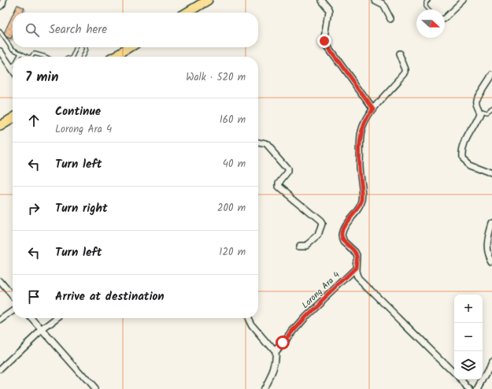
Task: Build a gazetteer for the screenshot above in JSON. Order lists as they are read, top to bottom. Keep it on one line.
{"streets":{"street":["Lorong Ara 4"]},"north":"right","page":{"search":"Search here","heading":["7 min","Walk · 520 m"],"list":[["Continue","Lorong Ara 4","160 m"],["Turn left","40 m"],["Turn right","200 m"],["Turn left","120 m"],"Arrive at destination"],"map_buttons":["+","−"]}}
